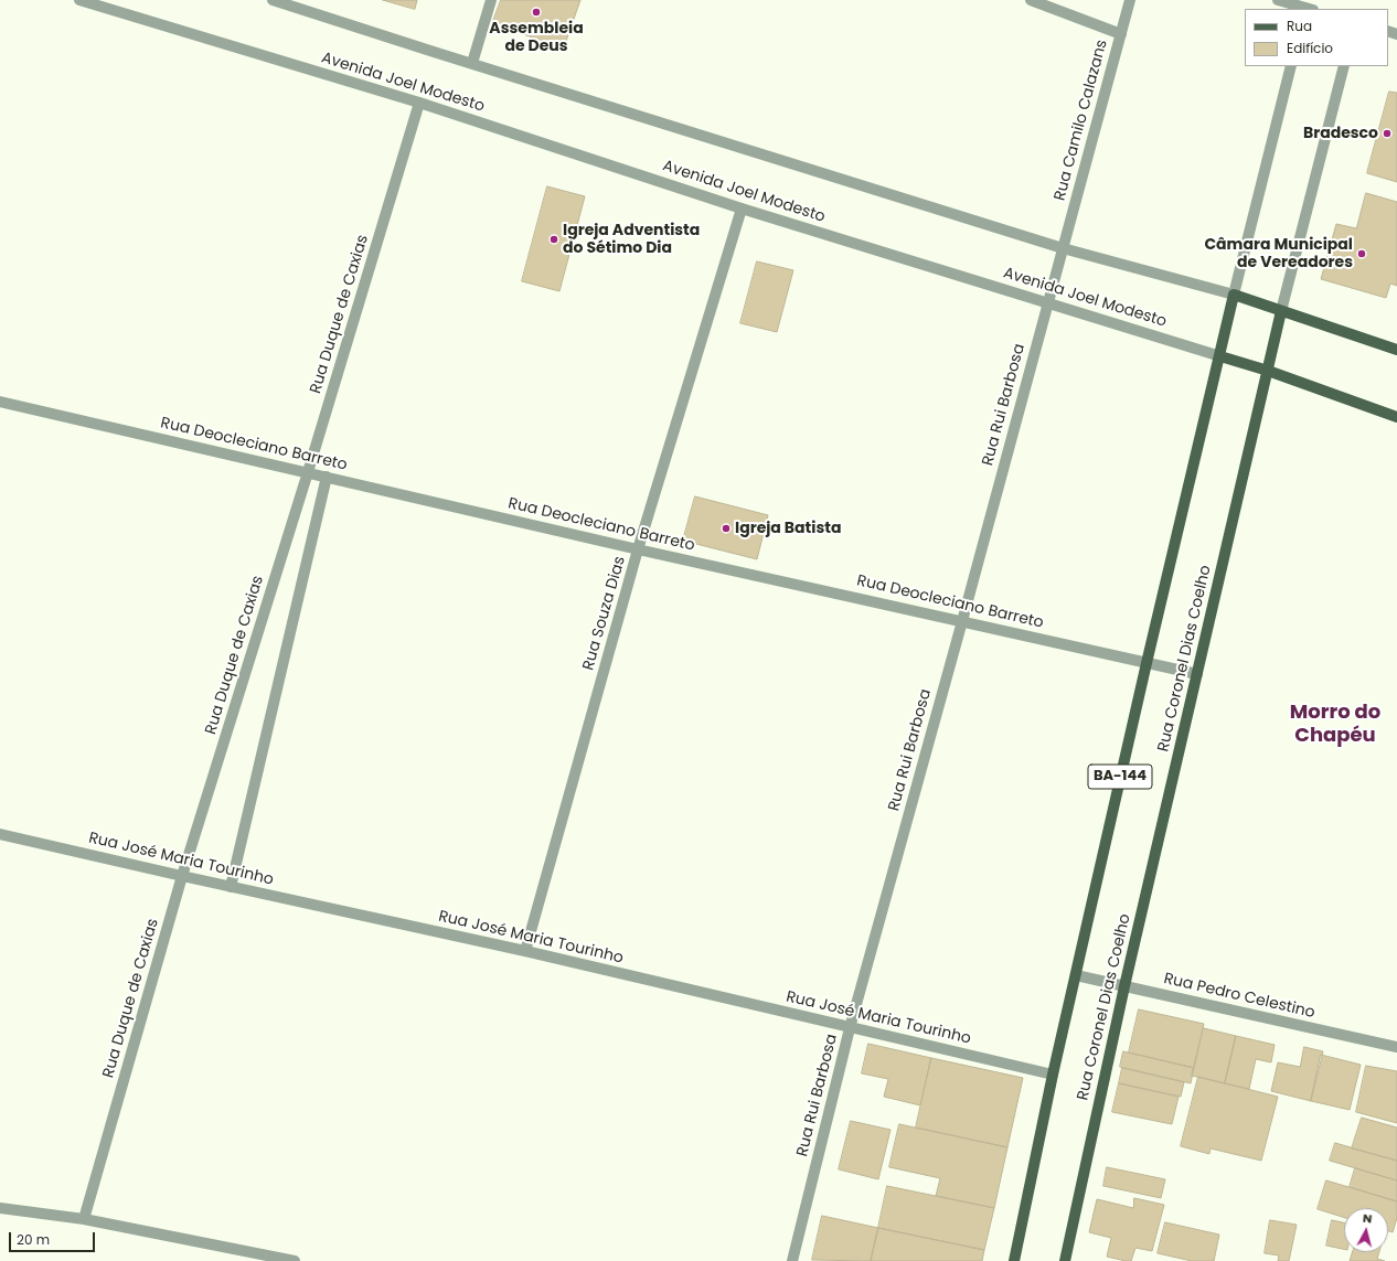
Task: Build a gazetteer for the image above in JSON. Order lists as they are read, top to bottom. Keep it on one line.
{"streets":{"main road":["Avenida Joel Modesto","Rua Coronel Dias Coelho","BA-144"],"street":["Rua Camilo Calazans","Rua Duque de Caxias","Rua Rui Barbosa","Rua Deocleciano Barreto","Rua Souza Dias","Rua José Maria Tourinho","Rua Pedro Celestino"]},"crossings":[["Avenida Joel Modesto","Rua Duque de Caxias"],["Avenida Joel Modesto","Rua Rui Barbosa"],["Avenida Joel Modesto","Rua Souza Dias"],["Avenida Joel Modesto","Rua Coronel Dias Coelho"],["Avenida Joel Modesto","BA-144"],["Rua Camilo Calazans","Rua Rui Barbosa"],["Rua Duque de Caxias","Rua Deocleciano Barreto"],["Rua Duque de Caxias","Rua José Maria Tourinho"],["Rua Rui Barbosa","Rua Deocleciano Barreto"],["Rua Rui Barbosa","Rua José Maria Tourinho"],["Rua Deocleciano Barreto","Rua Souza Dias"],["Rua Deocleciano Barreto","Rua Coronel Dias Coelho"],["Rua Deocleciano Barreto","BA-144"],["Rua Souza Dias","Rua José Maria Tourinho"],["Rua Coronel Dias Coelho","Rua Pedro Celestino"],["BA-144","Rua José Maria Tourinho"],["BA-144","Rua Pedro Celestino"]],"districts":["Morro do Chapéu"],"places":["Assembleia de Deus","Bradesco","Igreja Adventista do Sétimo Dia","Câmara Municipal de Vereadores","Igreja Batista"],"legend":["Rua","Edifício"],"scale_bar":"20 m","north":"top"}
